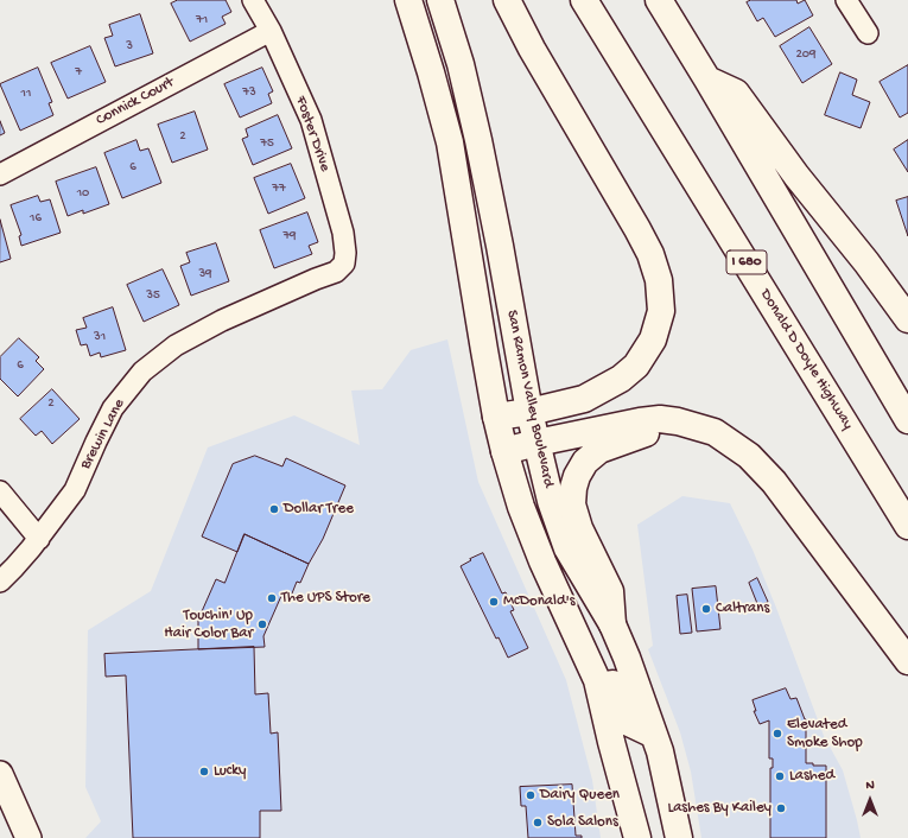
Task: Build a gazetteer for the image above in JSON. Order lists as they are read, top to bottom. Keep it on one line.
{"streets":{"main road":["I 680","Donald D Doyle Highway","San Ramon Valley Boulevard"],"street":["Connick Court","Foster Drive","Brewin Lane"]},"crossings":[["Connick Court","Foster Drive"],["Foster Drive","Brewin Lane"]],"places":["Dollar Tree","The UPS Store","McDonald's","Caltrans","Touchin' Up Hair Color Bar","Elevated Smoke Shop","Lucky","Lashed","Dairy Queen","Lashes By Kailey","Sola Salons"],"house_numbers":["71","3","209","7","73","11","2","75","6","77","10","16","79","39","35","31","6","2"],"north":"top"}
